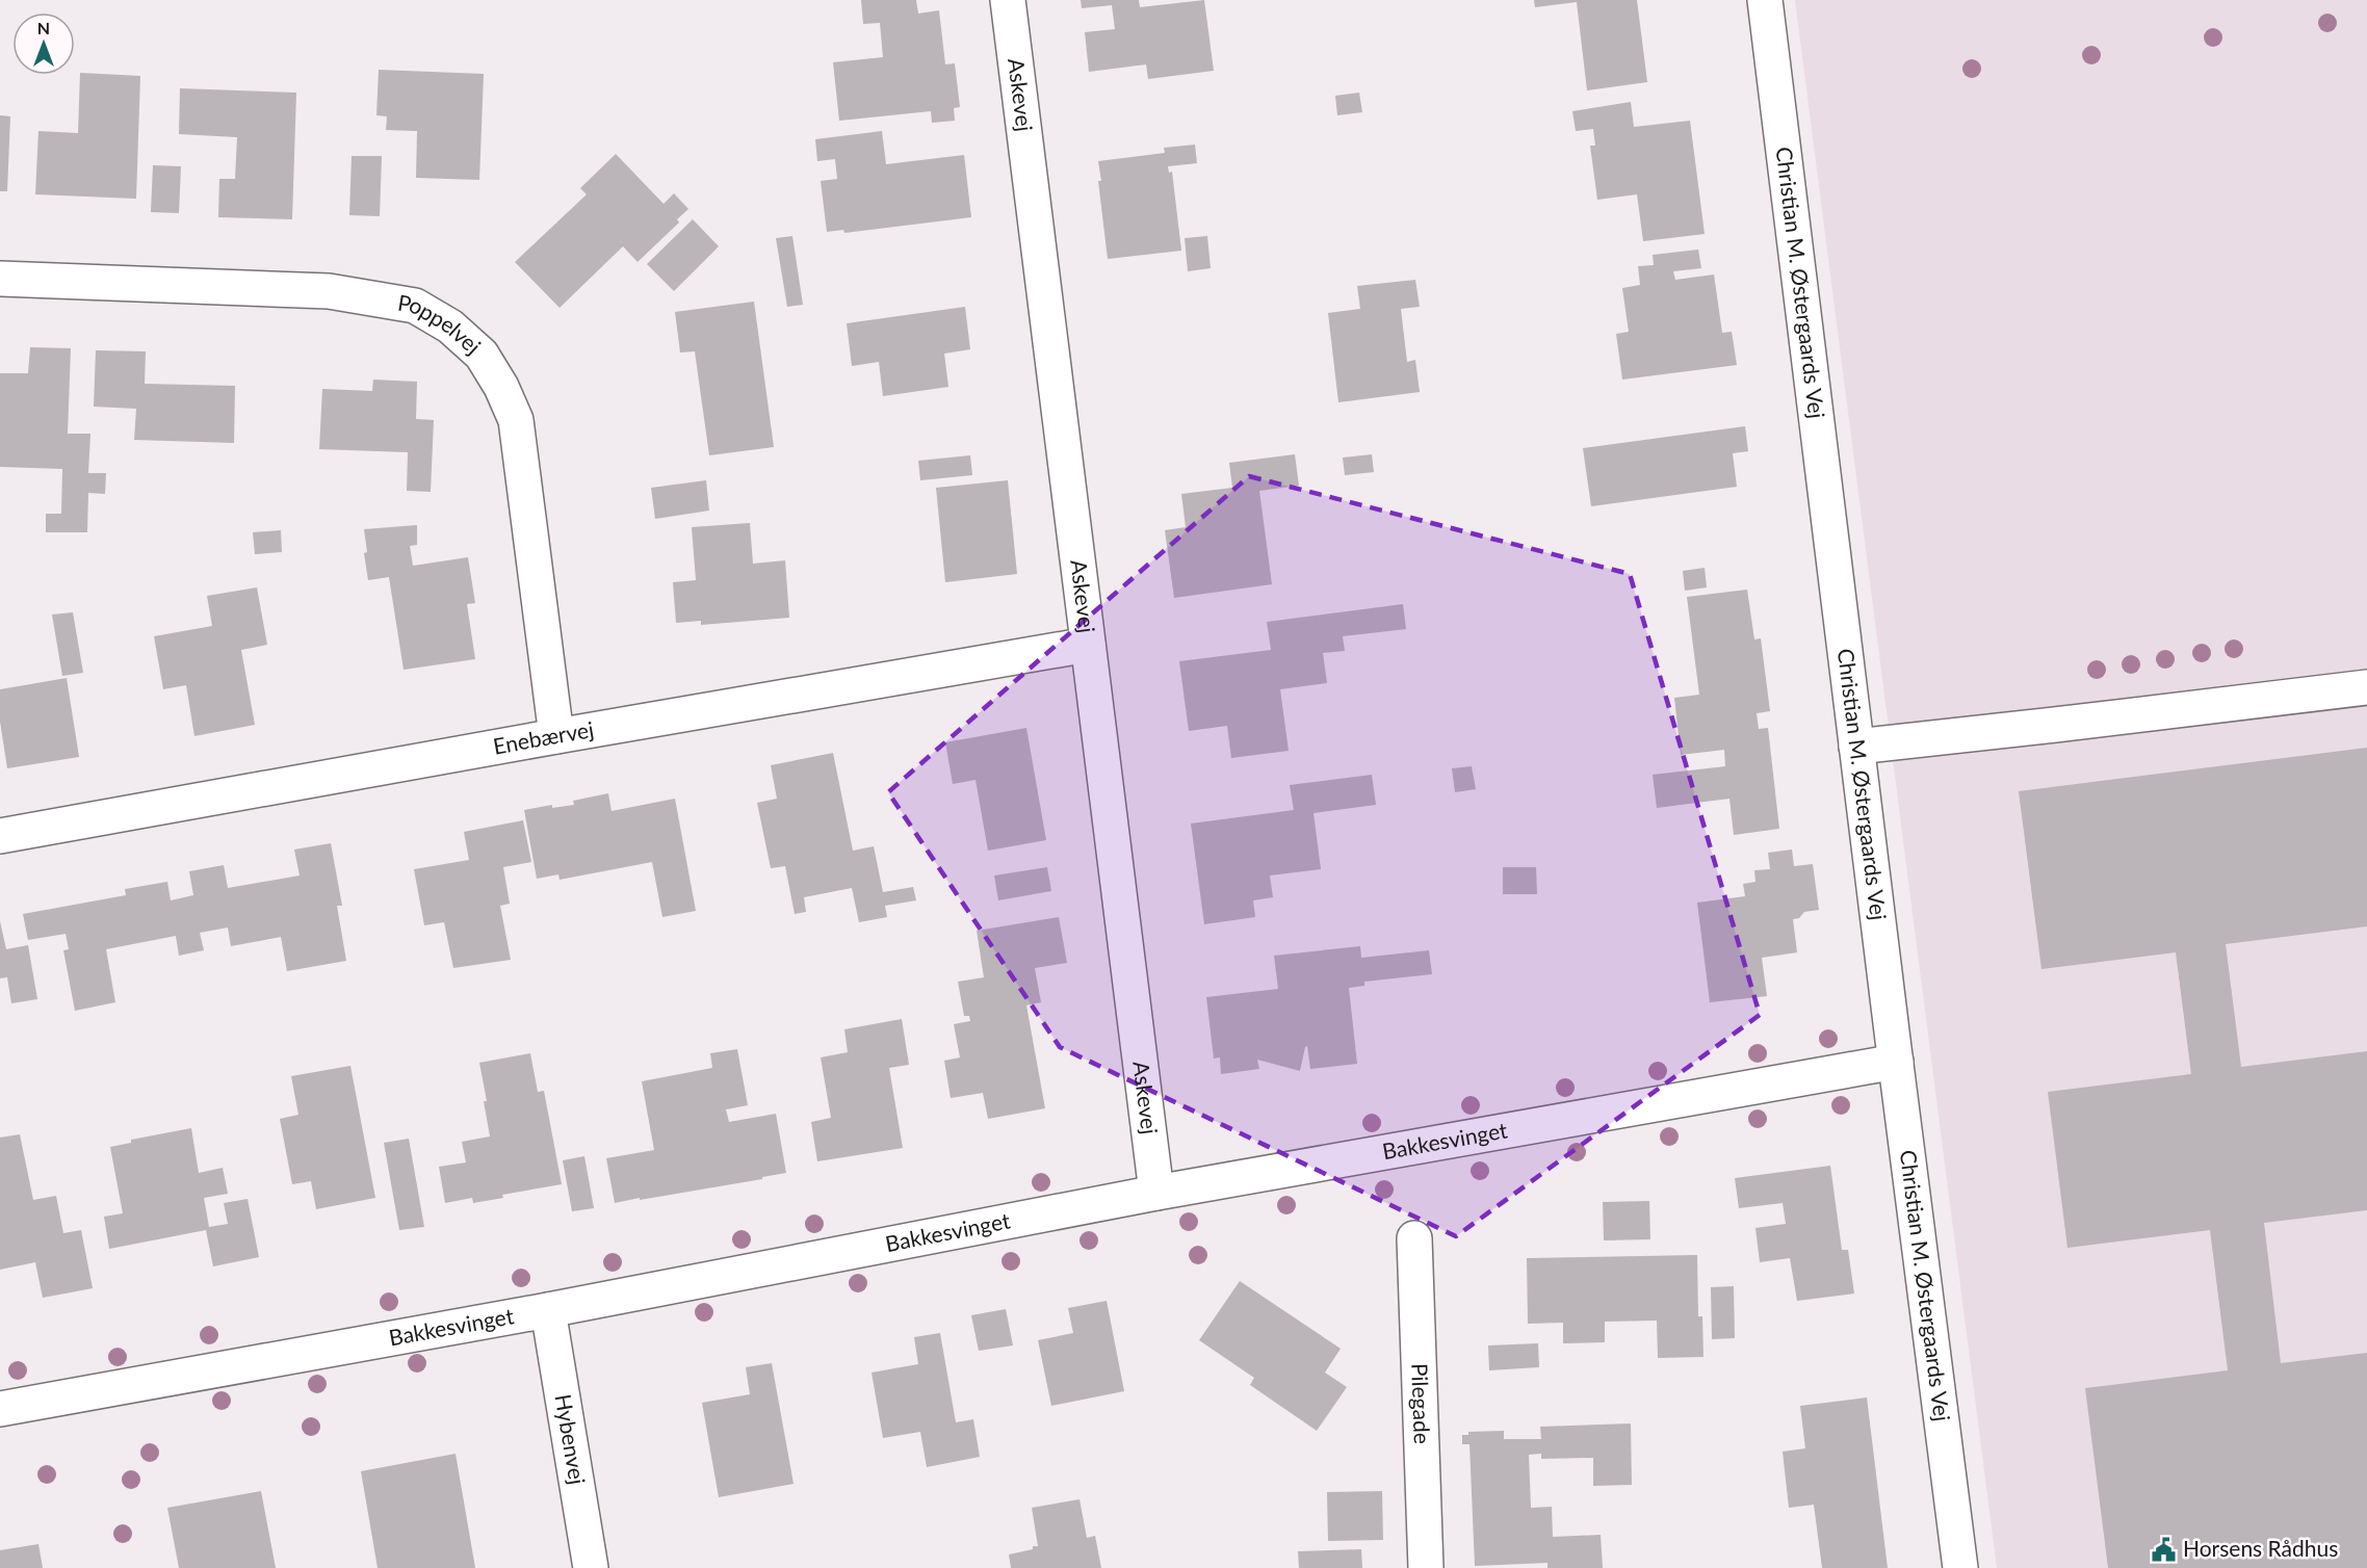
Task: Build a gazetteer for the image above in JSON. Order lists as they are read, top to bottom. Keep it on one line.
{"streets":{"street":["Askevej","Christian M. Østergaards Vej","Poppelvej","Enebærvej","Bakkesvinget","Pilegade","Hybenvej"]},"crossings":[["Askevej","Enebærvej"],["Askevej","Bakkesvinget"],["Christian M. Østergaards Vej","Bakkesvinget"],["Poppelvej","Enebærvej"],["Bakkesvinget","Hybenvej"]],"places":{"public building":["Horsens Rådhus"]},"north":"top"}
